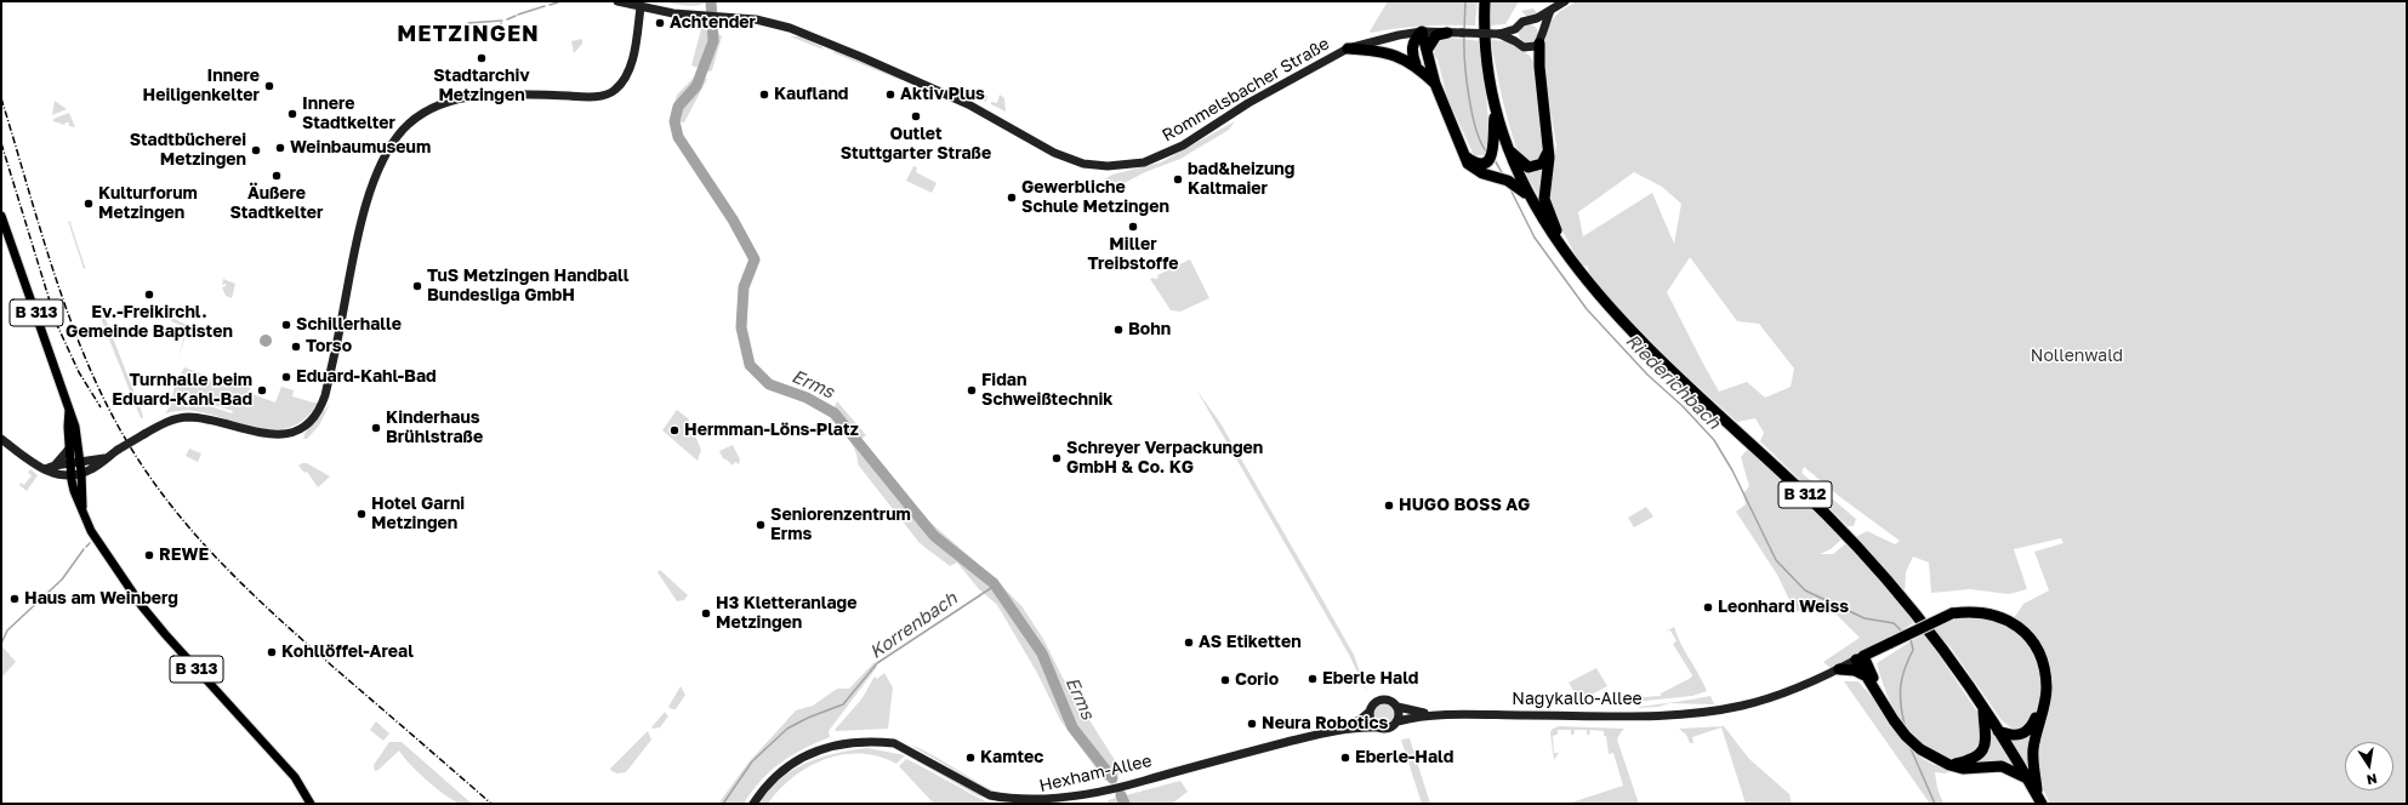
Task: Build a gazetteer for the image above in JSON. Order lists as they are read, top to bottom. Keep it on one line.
{"streets":{"highway":["B 312"],"main road":["Rommelsbacher Straße","B 313","Nagykallo-Allee","Hexham-Allee"]},"crossings":[["Nagykallo-Allee","Hexham-Allee"]],"districts":["METZINGEN"],"water":["Riederichbach","Erms","Korrenbach"],"parks":["Nollenwald"],"places":["Achtender","Stadtarchiv Metzingen","Innere Heiligenkelter","Kaufland","Aktiv Plus","Innere Stadtkelter","Outlet Stuttgarter Straße","Weinbaumuseum","Stadtbücherei Metzingen","Äußere Stadtkelter","bad&heizung Kaltmaier","Gewerbliche Schule Metzingen","Kulturforum Metzingen","Miller Treibstoffe","TuS Metzingen Handball Bundesliga GmbH","Ev.-Freikirchl. Gemeinde Baptisten","Schillerhalle","Bohn","Torso","Eduard-Kahl-Bad","Turnhalle beim Eduard-Kahl-Bad","Fidan Schweißtechnik","Kinderhaus Brühlstraße","Hermman-Löns-Platz","Schreyer Verpackungen GmbH & Co. KG","HUGO BOSS AG","Hotel Garni Metzingen","Seniorenzentrum Erms","REWE","Haus am Weinberg","Leonhard Weiss","H3 Kletteranlage Metzingen","AS Etiketten","Kohllöffel-Areal","Eberle Hald","Corio","Neura Robotics","Kamtec","Eberle-Hald"],"north":"bottom"}
